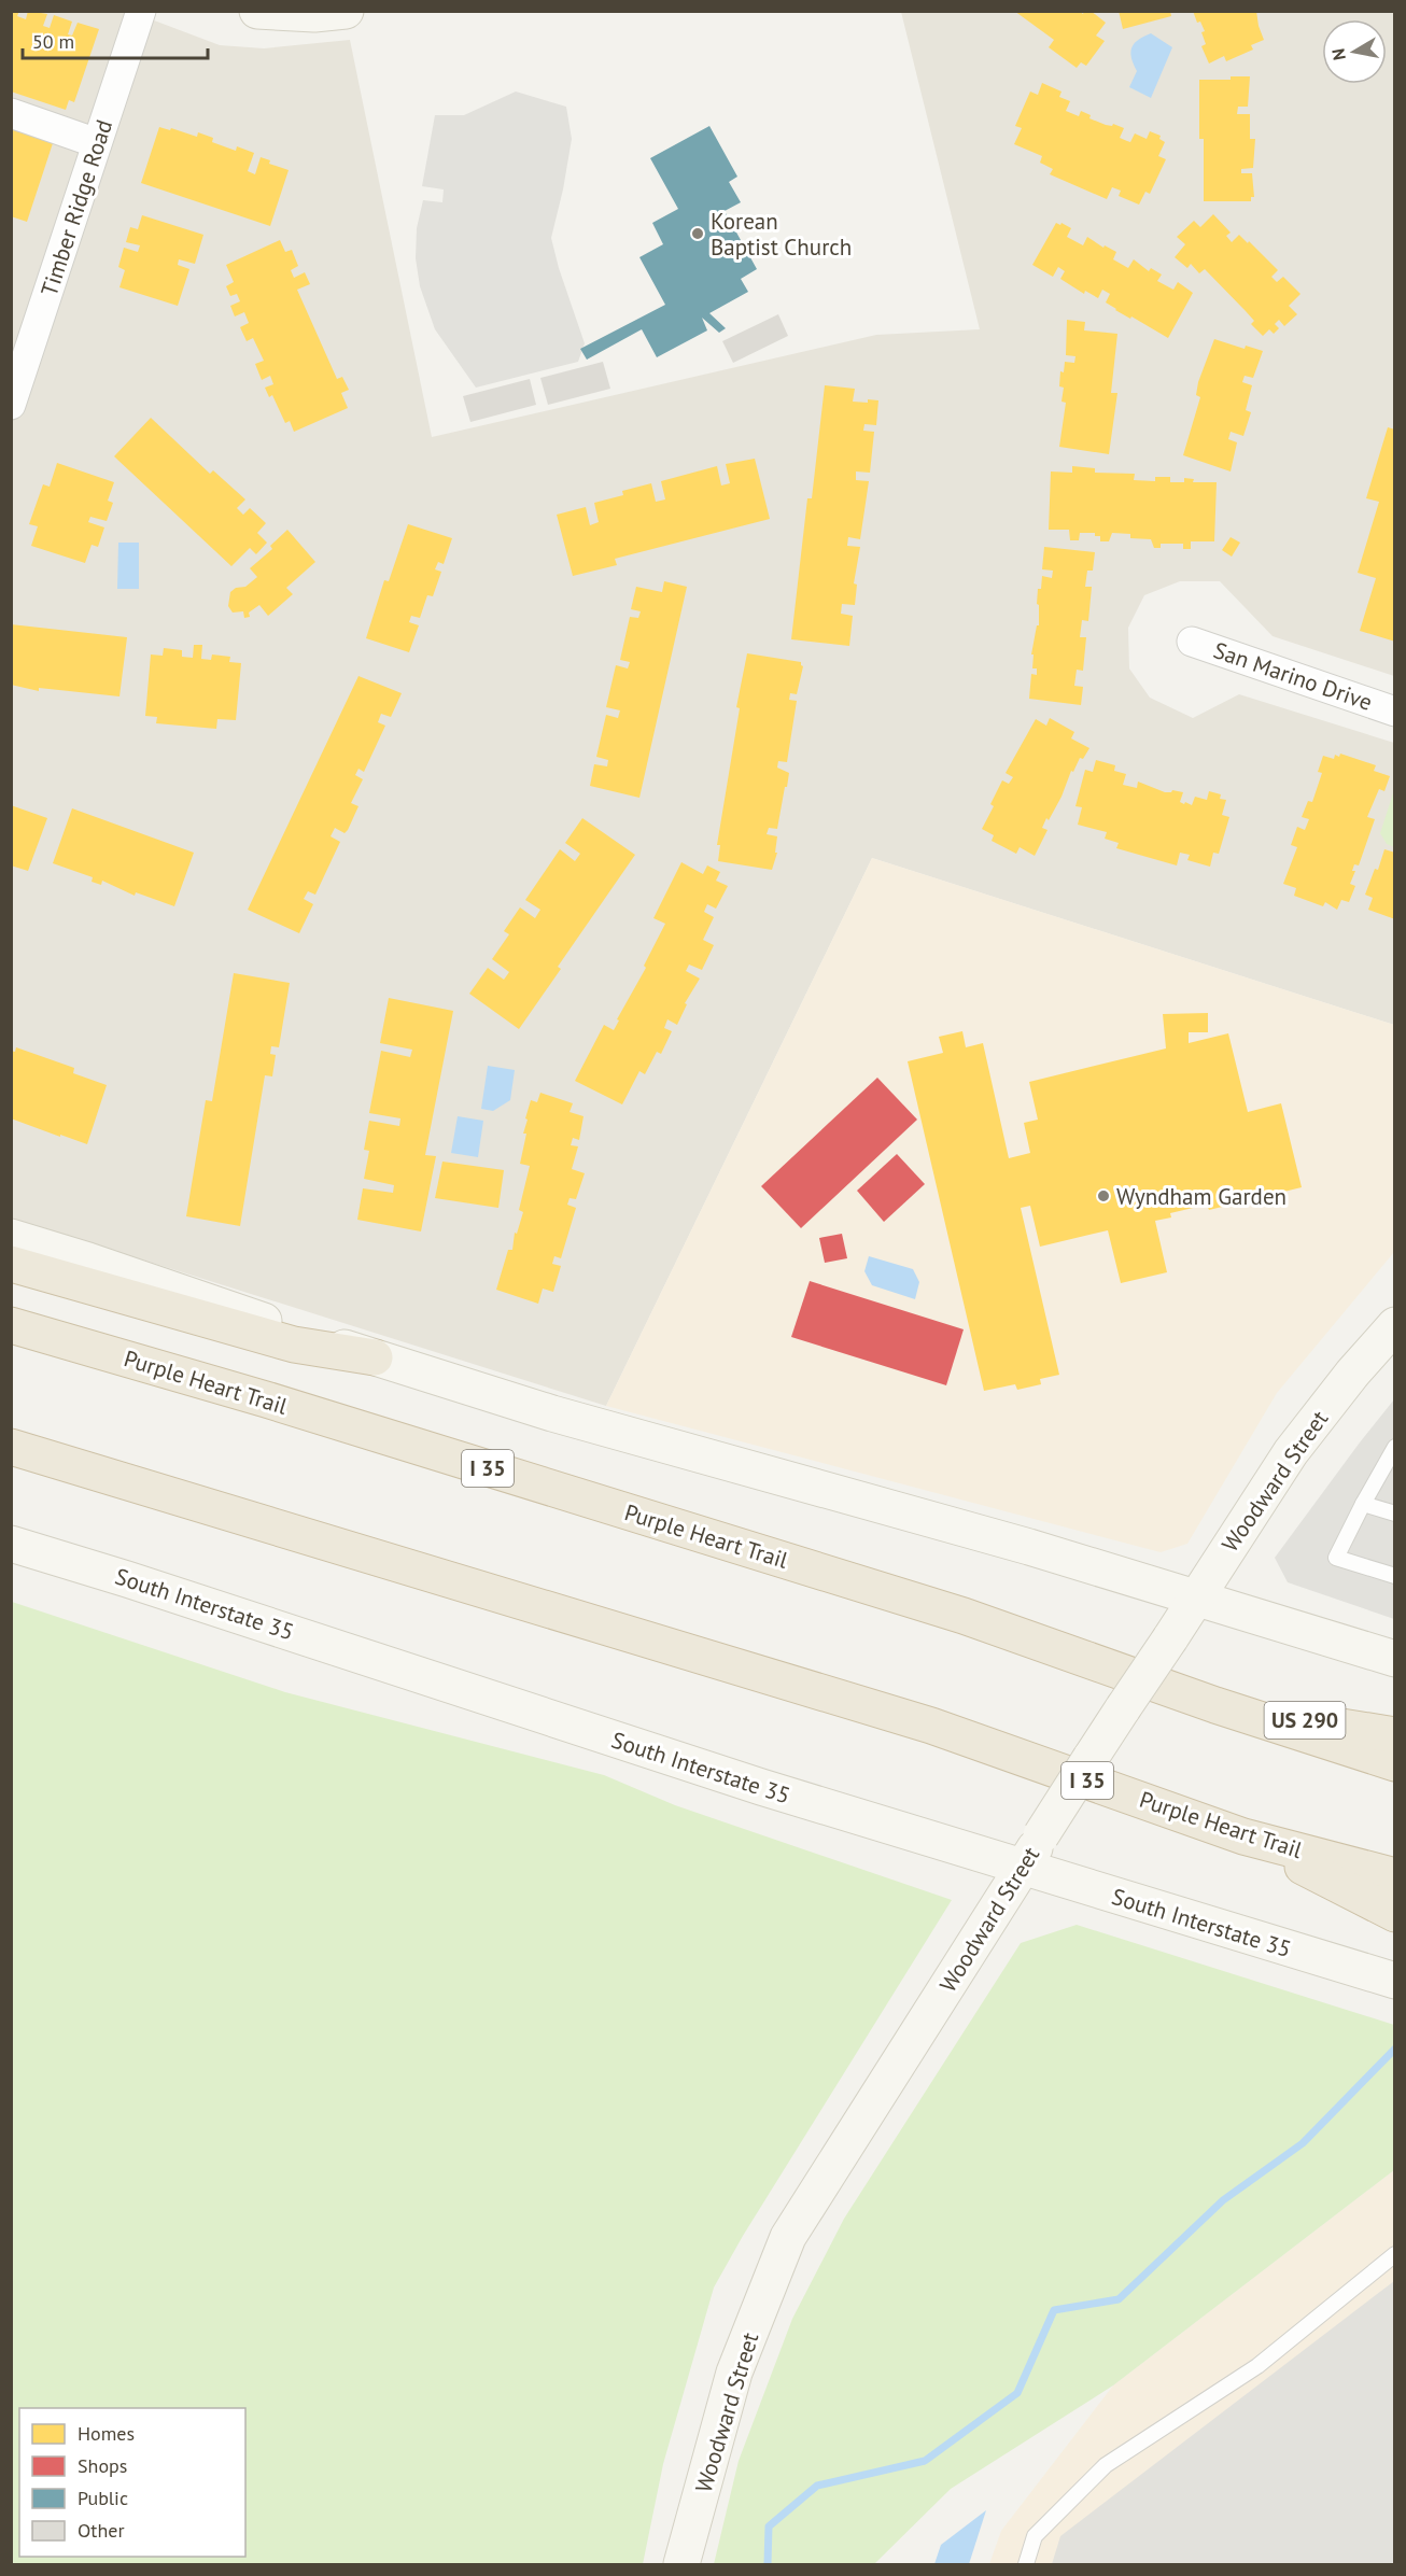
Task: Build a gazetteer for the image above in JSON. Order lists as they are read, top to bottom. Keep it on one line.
{"streets":{"highway":["Purple Heart Trail","I 35","US 290"],"main road":["Woodward Street","South Interstate 35"],"street":["Timber Ridge Road","San Marino Drive"]},"crossings":[["Purple Heart Trail","US 290"],["Woodward Street","South Interstate 35"]],"places":["Korean Baptist Church","Wyndham Garden"],"legend":["Homes","Shops","Public","Other"],"scale_bar":"50 m","north":"left"}
